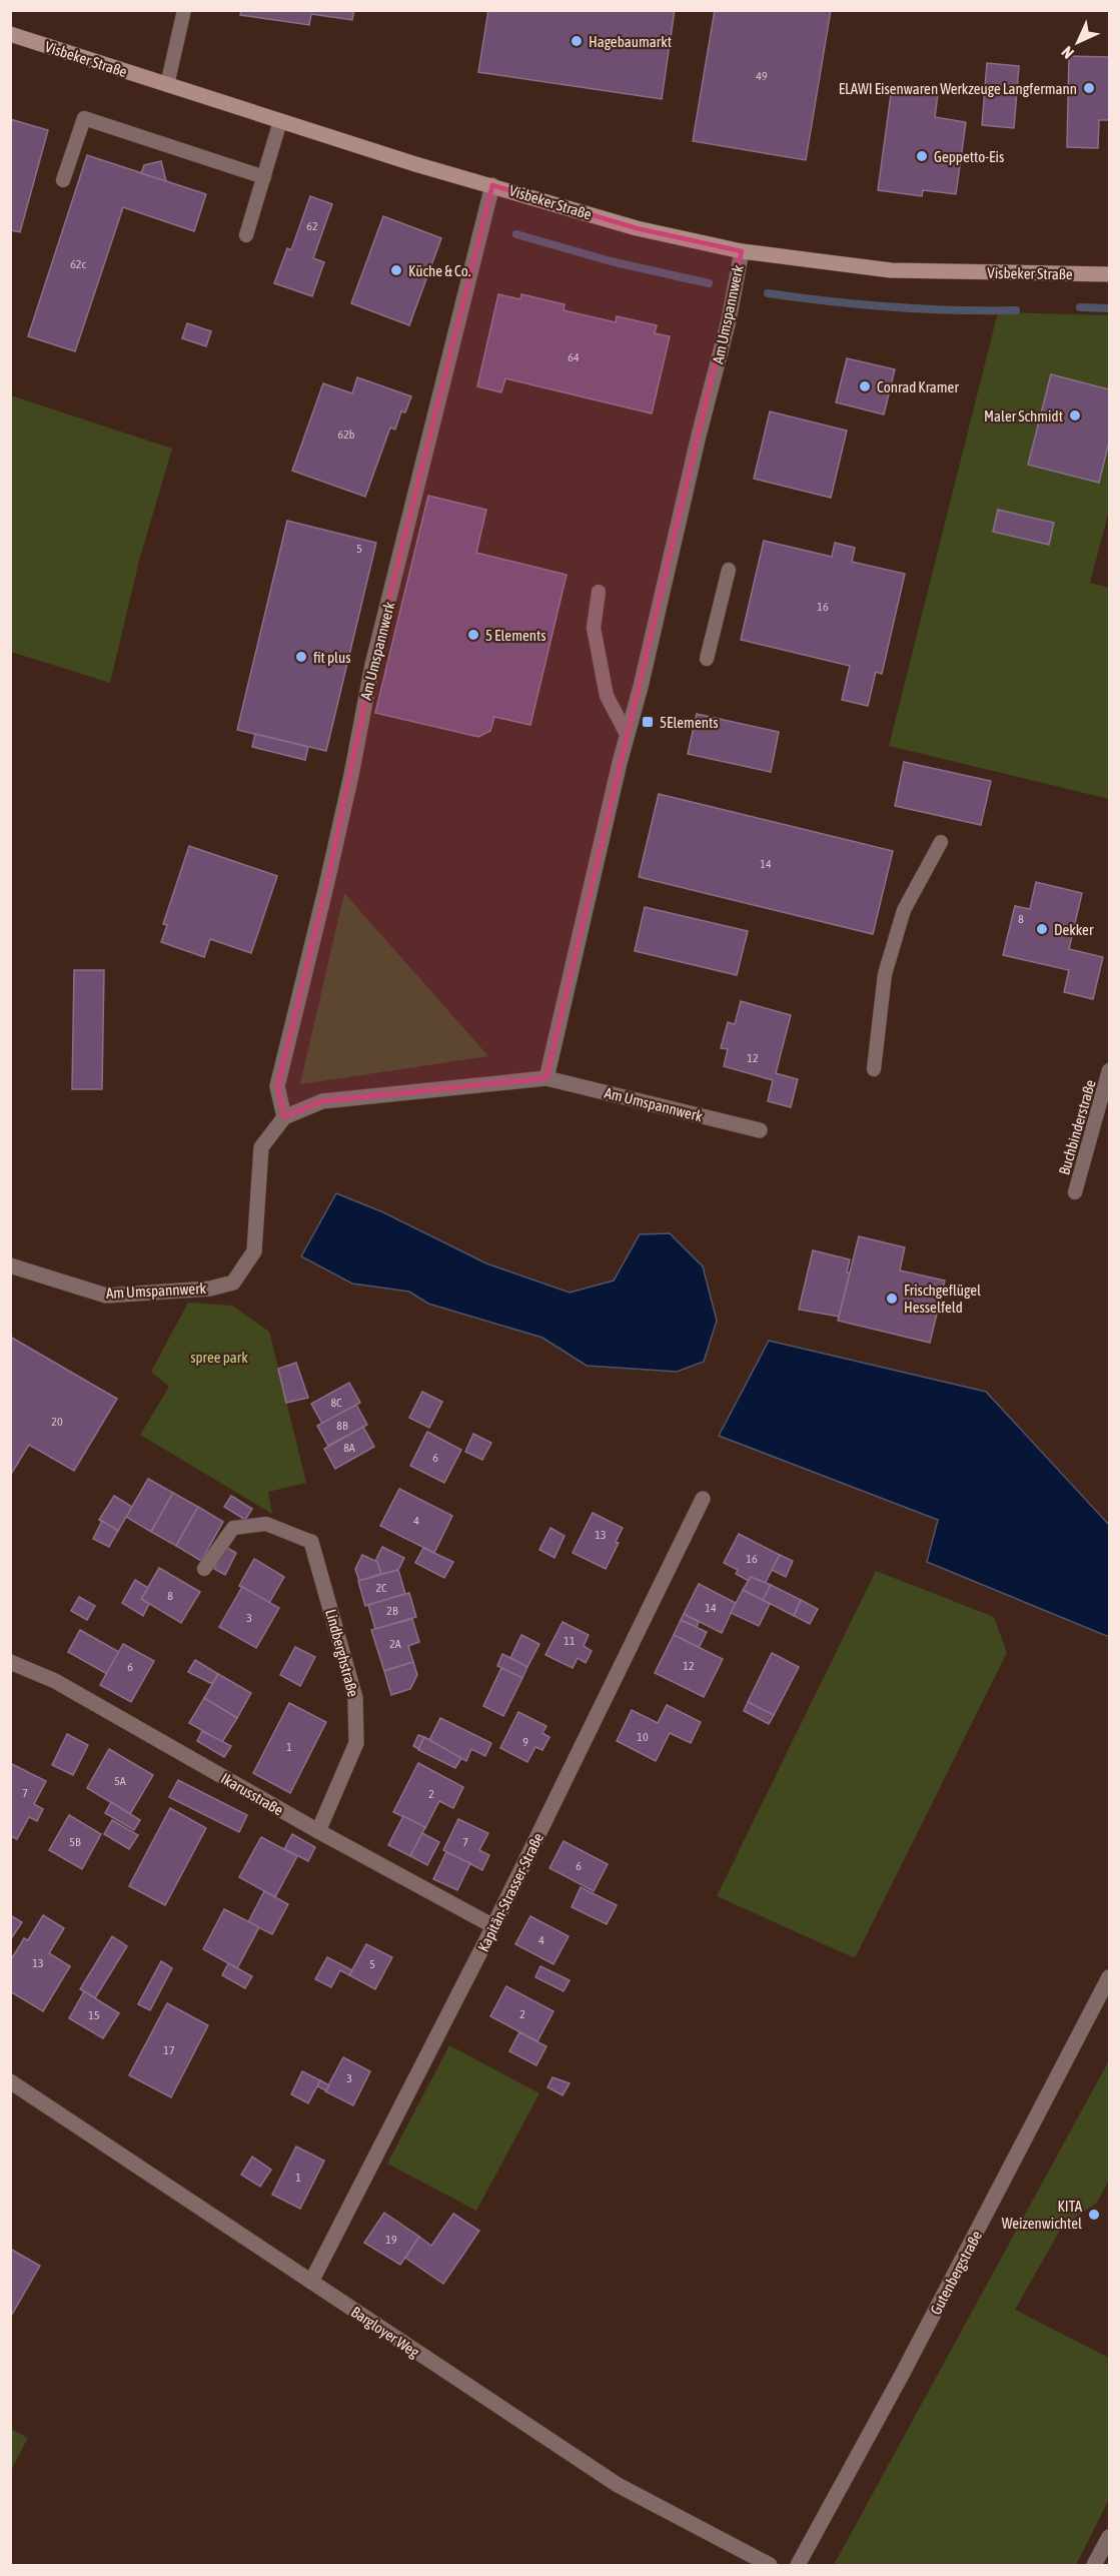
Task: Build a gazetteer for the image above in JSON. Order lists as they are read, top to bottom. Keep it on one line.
{"streets":{"main road":["Visbeker Straße"],"street":["Am Umspannwerk","Lindberghstraße","Ikarusstraße","Kapitän-Strasser-Straße","Gutenbergstraße","Bargloyer Weg"],"lane":["Buchbinderstraße"]},"crossings":[["Visbeker Straße","Am Umspannwerk"],["Lindberghstraße","Ikarusstraße"],["Ikarusstraße","Kapitän-Strasser-Straße"],["Kapitän-Strasser-Straße","Bargloyer Weg"]],"parks":["spree park"],"places":{"other":["Hagebaumarkt","ELAWI Eisenwaren Werkzeuge Langfermann","Geppetto-Eis","Küche & Co.","Conrad Kramer","Maler Schmidt","5 Elements","fit plus","Dekker","Frischgeflügel Hesselfeld","KITA Weizenwichtel"],"transit":["5Elements"]},"house_numbers":["49","62","62c","64","62b","5","16","14","8","12","8C","20","8B","8A","6","4","13","16","2C","8","14","2B","3","11","2A","12","6","10","9","1","5A","7","2","5B","7","6","4","13","5","2","15","17","3","1","19"],"north":"bottom left"}
